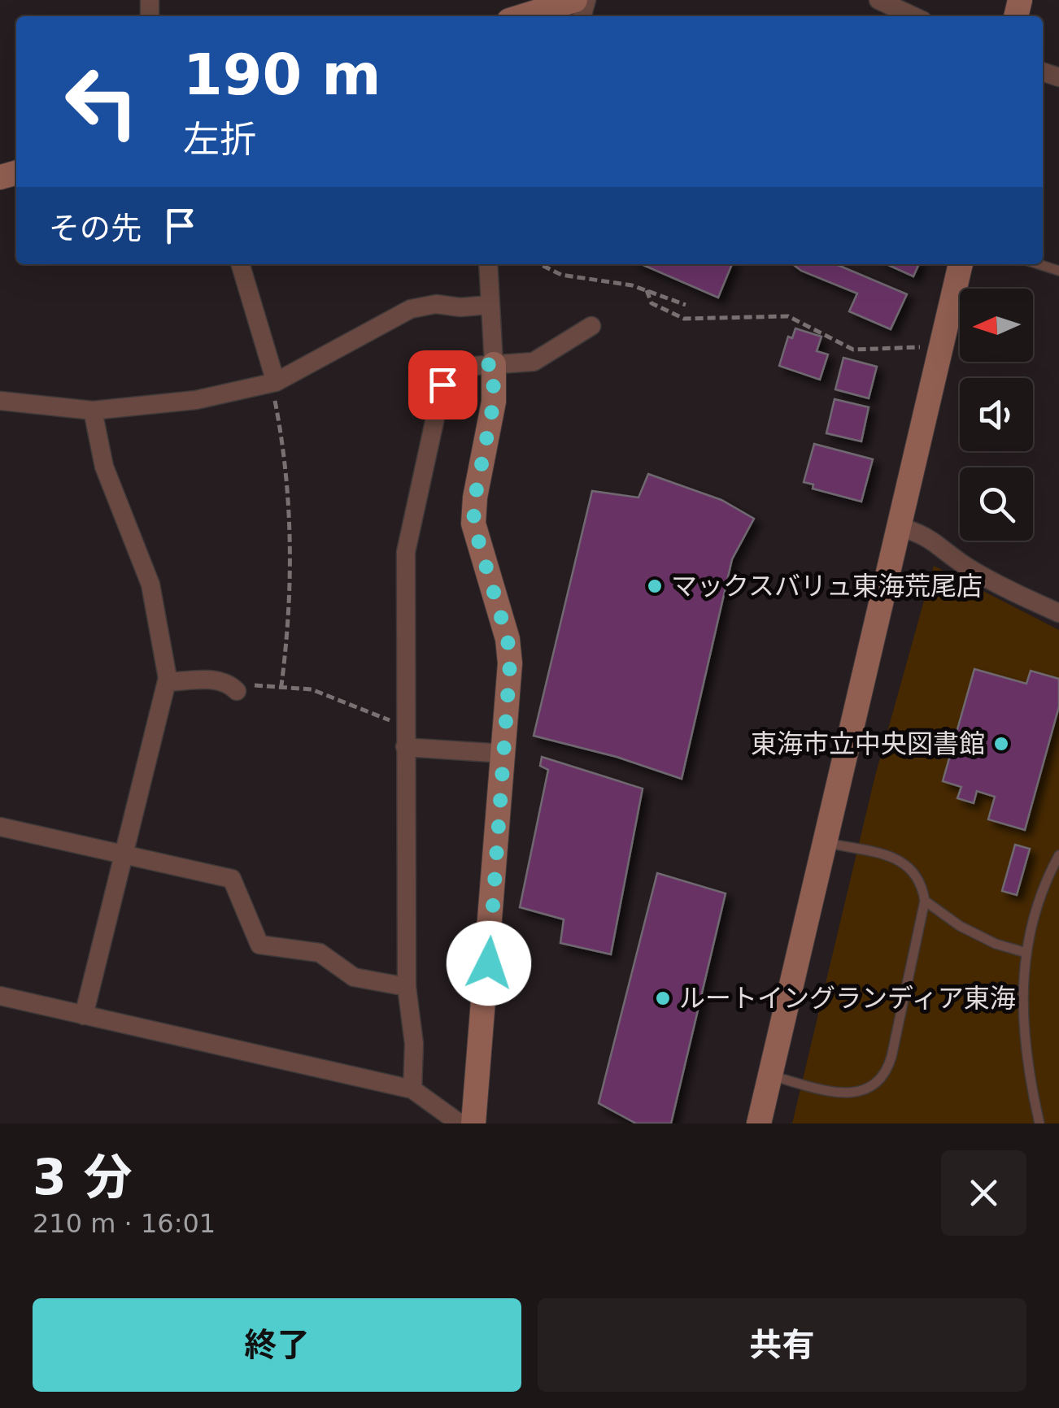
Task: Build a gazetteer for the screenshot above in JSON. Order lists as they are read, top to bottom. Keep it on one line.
{"places":["マックスバリュ東海荒尾店","東海市立中央図書館","ルートイングランディア東海"],"north":"left","page":{"turn":["190 m","左折"],"then":"その先","heading":["3 分","210 m · 16:01"],"buttons":["終了","共有"]}}
